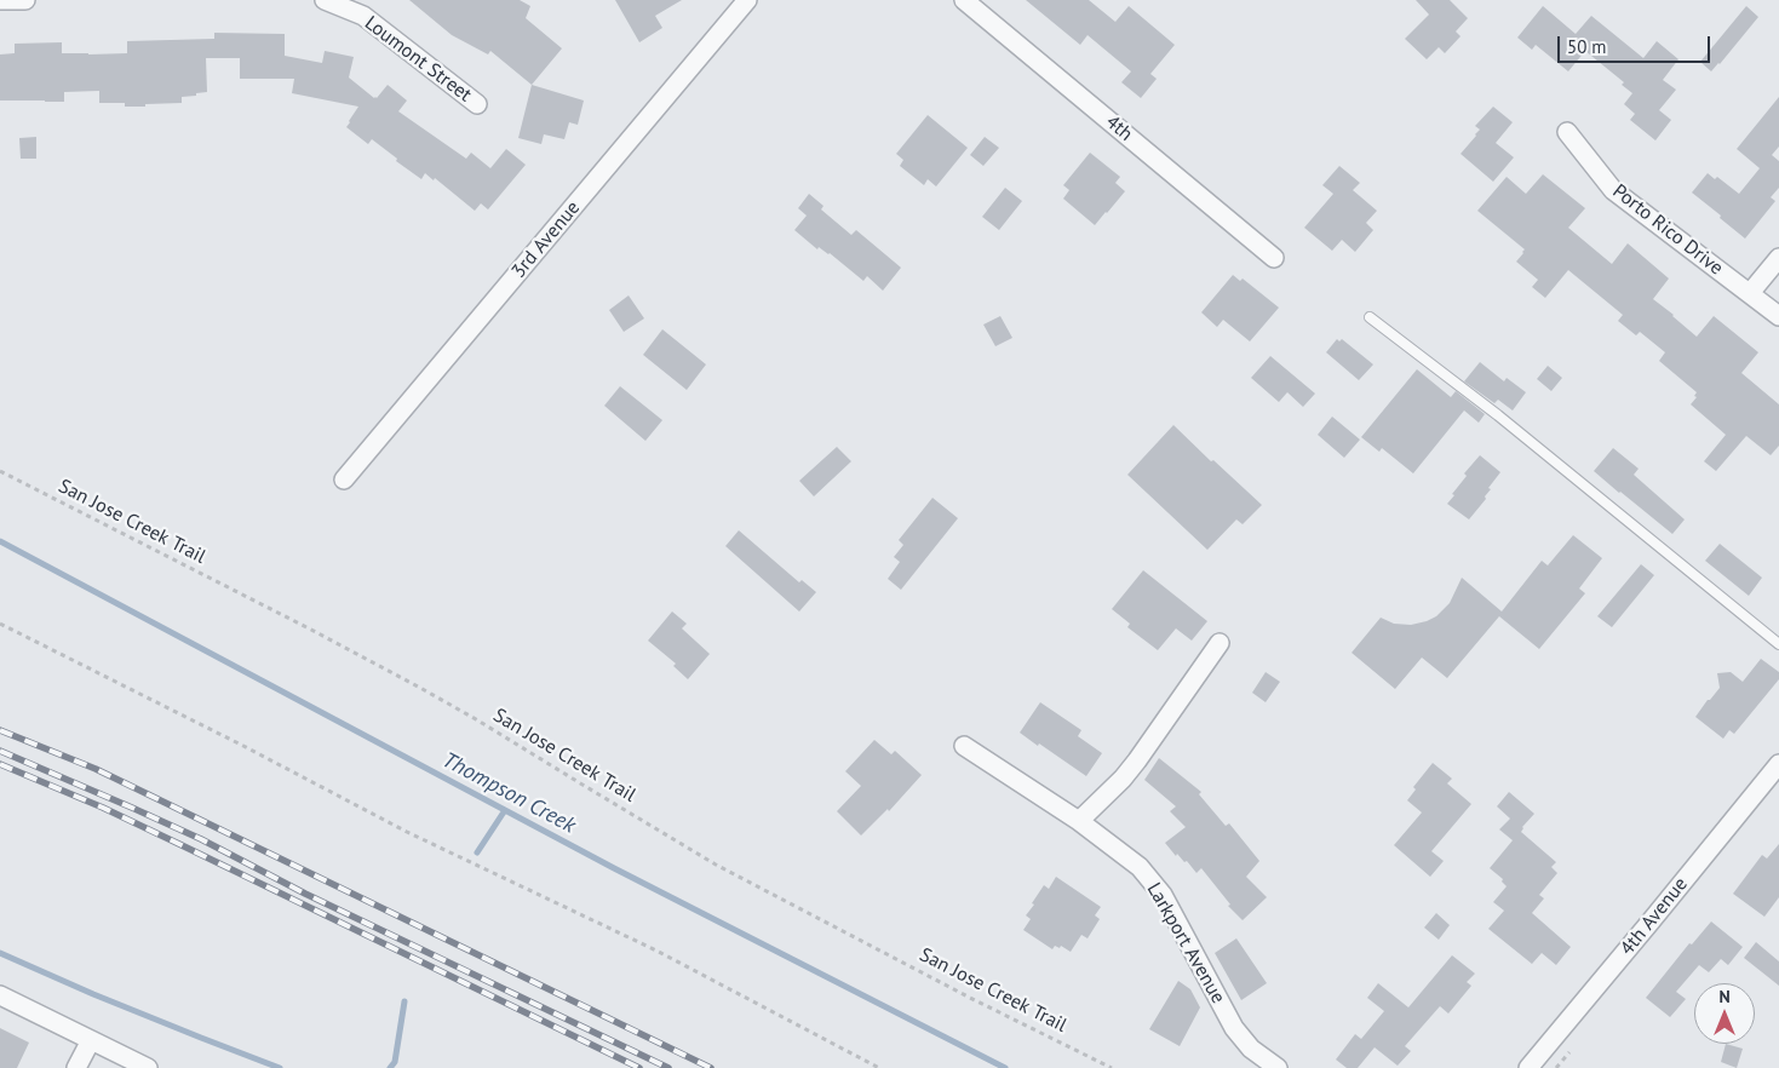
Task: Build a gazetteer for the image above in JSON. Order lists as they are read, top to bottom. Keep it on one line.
{"streets":{"street":["Loumont Street","4th","Porto Rico Drive","3rd Avenue","4th Avenue","Larkport Avenue"],"path":["San Jose Creek Trail"]},"water":["Thompson Creek"],"scale_bar":"50 m","north":"top"}
